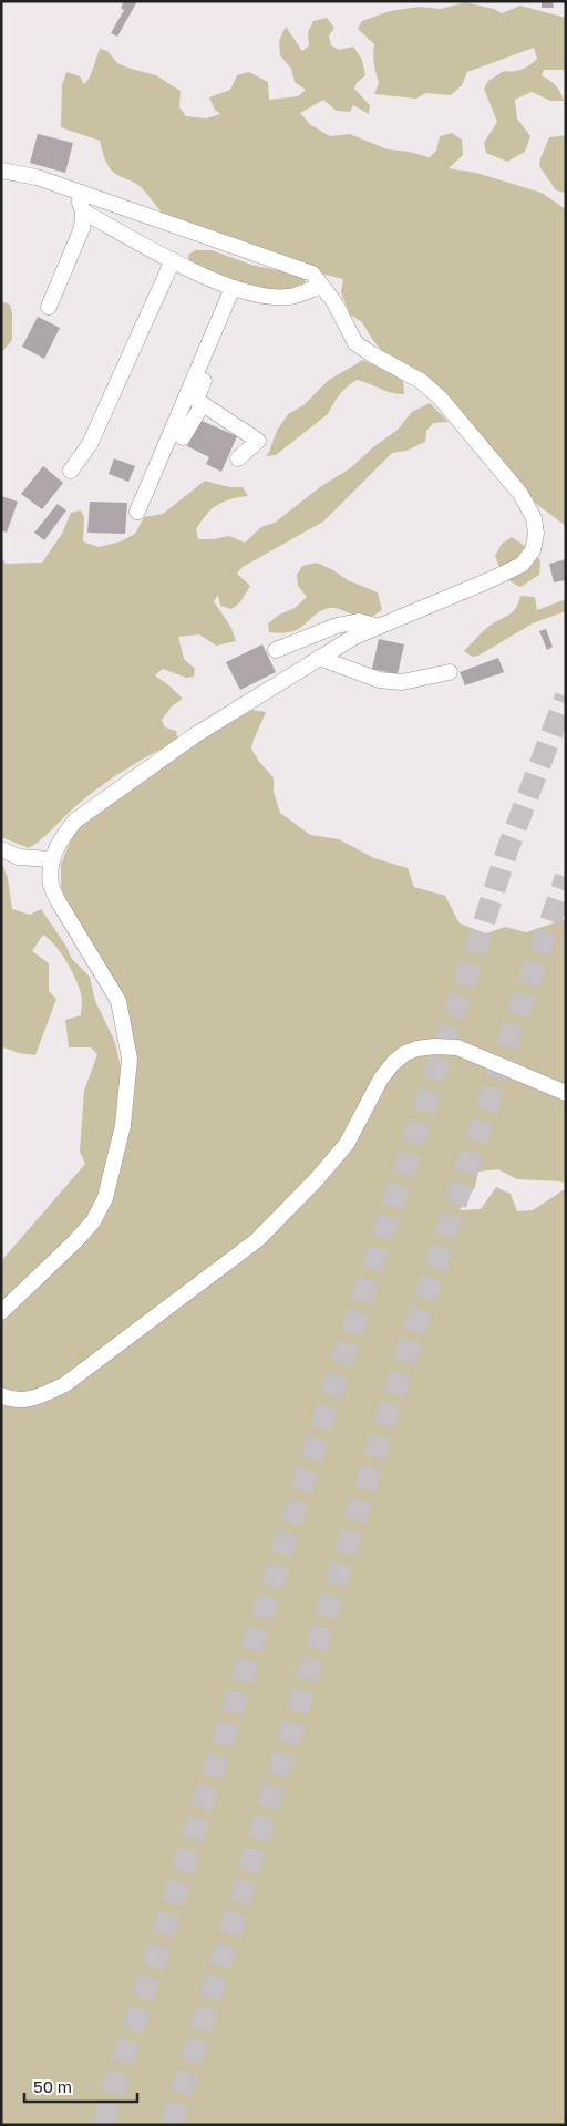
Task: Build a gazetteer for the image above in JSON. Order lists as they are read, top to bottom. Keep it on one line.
{"scale_bar":"50 m"}
